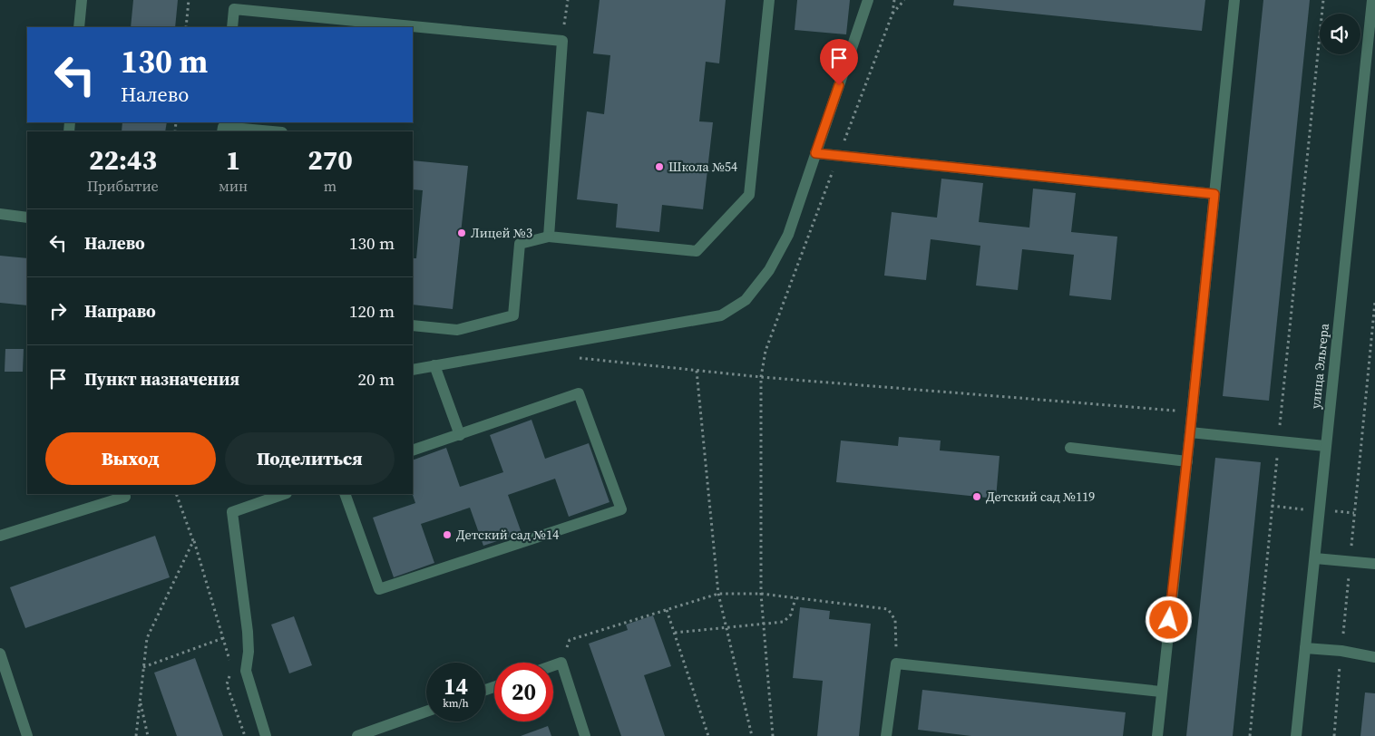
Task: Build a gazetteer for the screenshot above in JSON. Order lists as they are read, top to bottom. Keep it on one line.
{"streets":{"street":["улица Эльгера"]},"places":["Школа №54","Лицей №3","Детский сад №119","Детский сад №14"],"page":{"turn":["130 m","Налево"],"eta":["22:43","Прибытие","1","мин","270","m"],"list":[{"name":"Налево","value":"130 m"},{"name":"Направо","value":"120 m"},{"name":"Пункт назначения","value":"20 m"}],"buttons":["Выход","Поделиться"],"speed":"14 km/h","limit":"20"}}
